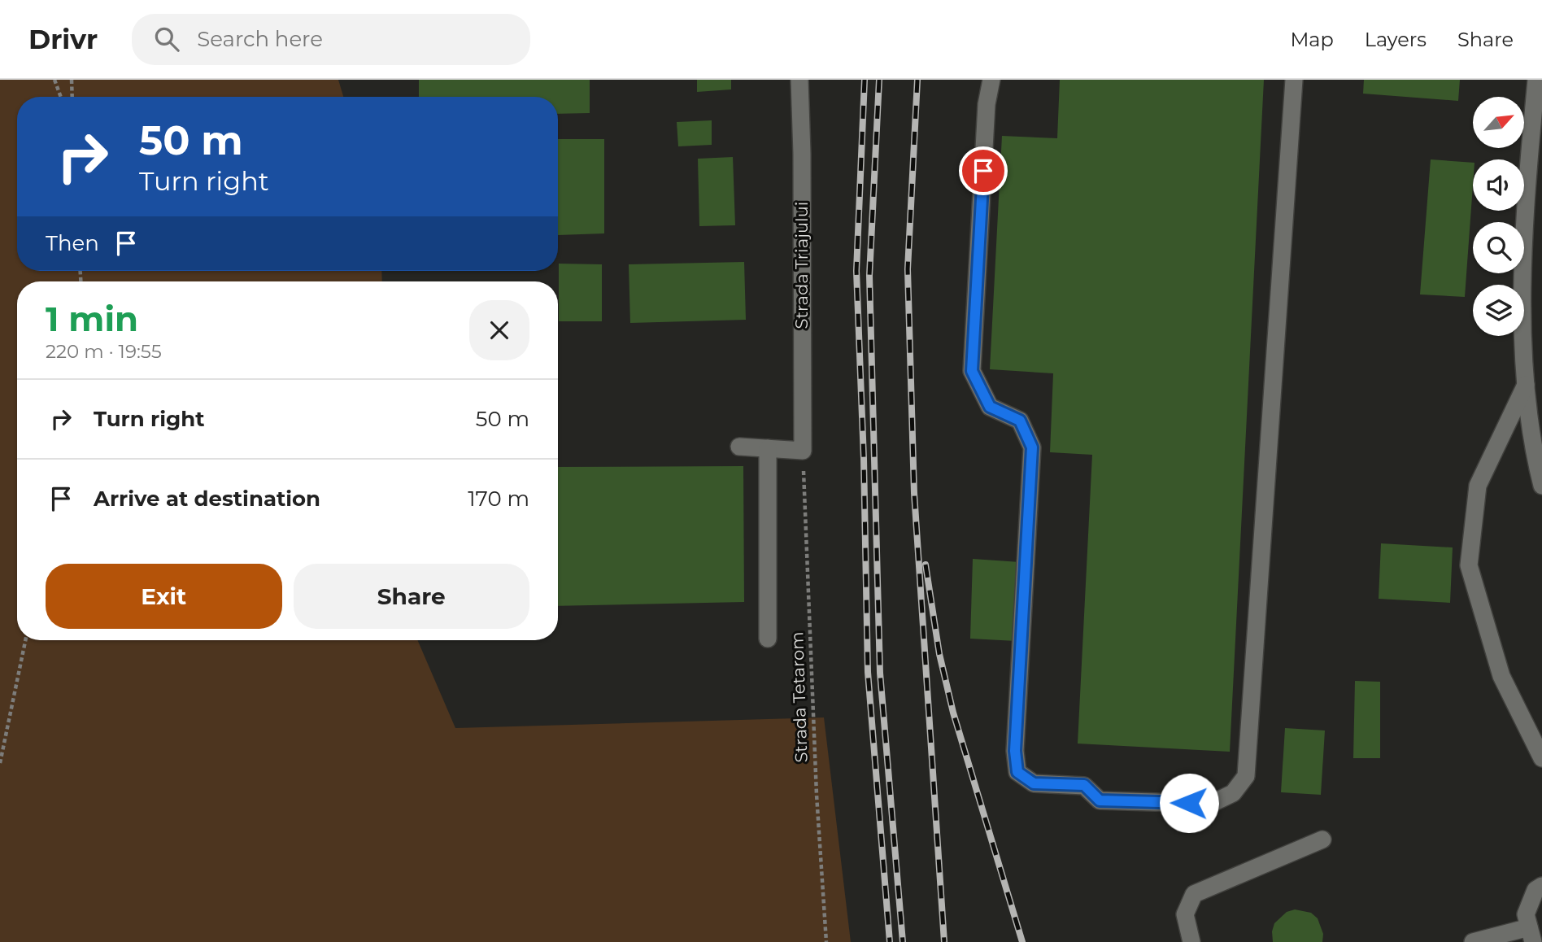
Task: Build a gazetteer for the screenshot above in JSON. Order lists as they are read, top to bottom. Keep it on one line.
{"streets":{"street":["Strada Triajului"],"path":["Strada Tetarom"]},"crossings":[["Strada Triajului","Strada Tetarom"]],"north":"top right","page":{"header":"Drivr","search":"Search here","nav":["Map","Layers","Share"],"turn":["50 m","Turn right"],"then":"Then","heading":["1 min","220 m · 19:55"],"list":[{"name":"Turn right","value":"50 m"},{"name":"Arrive at destination","value":"170 m"}],"buttons":["Exit","Share"]}}
